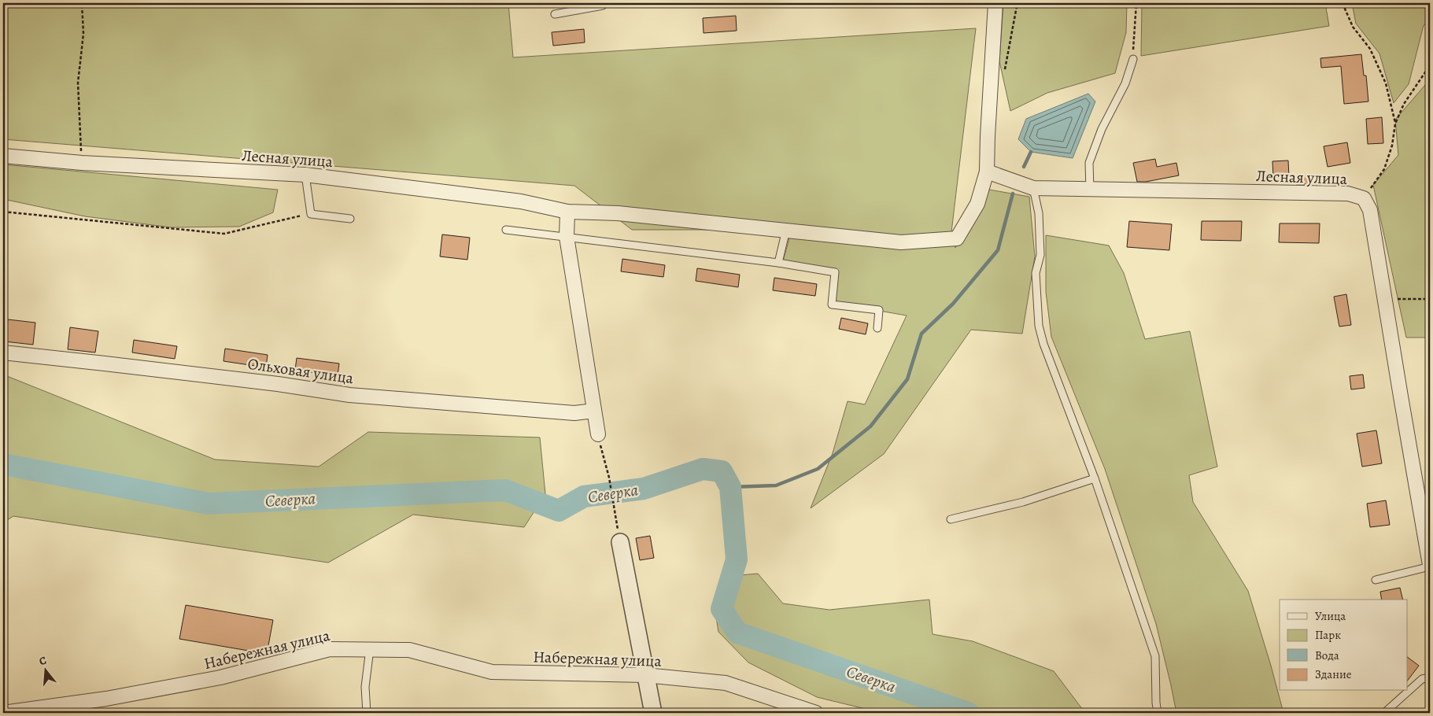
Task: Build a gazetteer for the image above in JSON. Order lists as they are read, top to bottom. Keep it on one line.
{"streets":{"street":["Лесная улица","Ольховая улица","Набережная улица"]},"water":["Северка"],"legend":["Улица","Парк","Вода","Здание"],"north":"top"}
